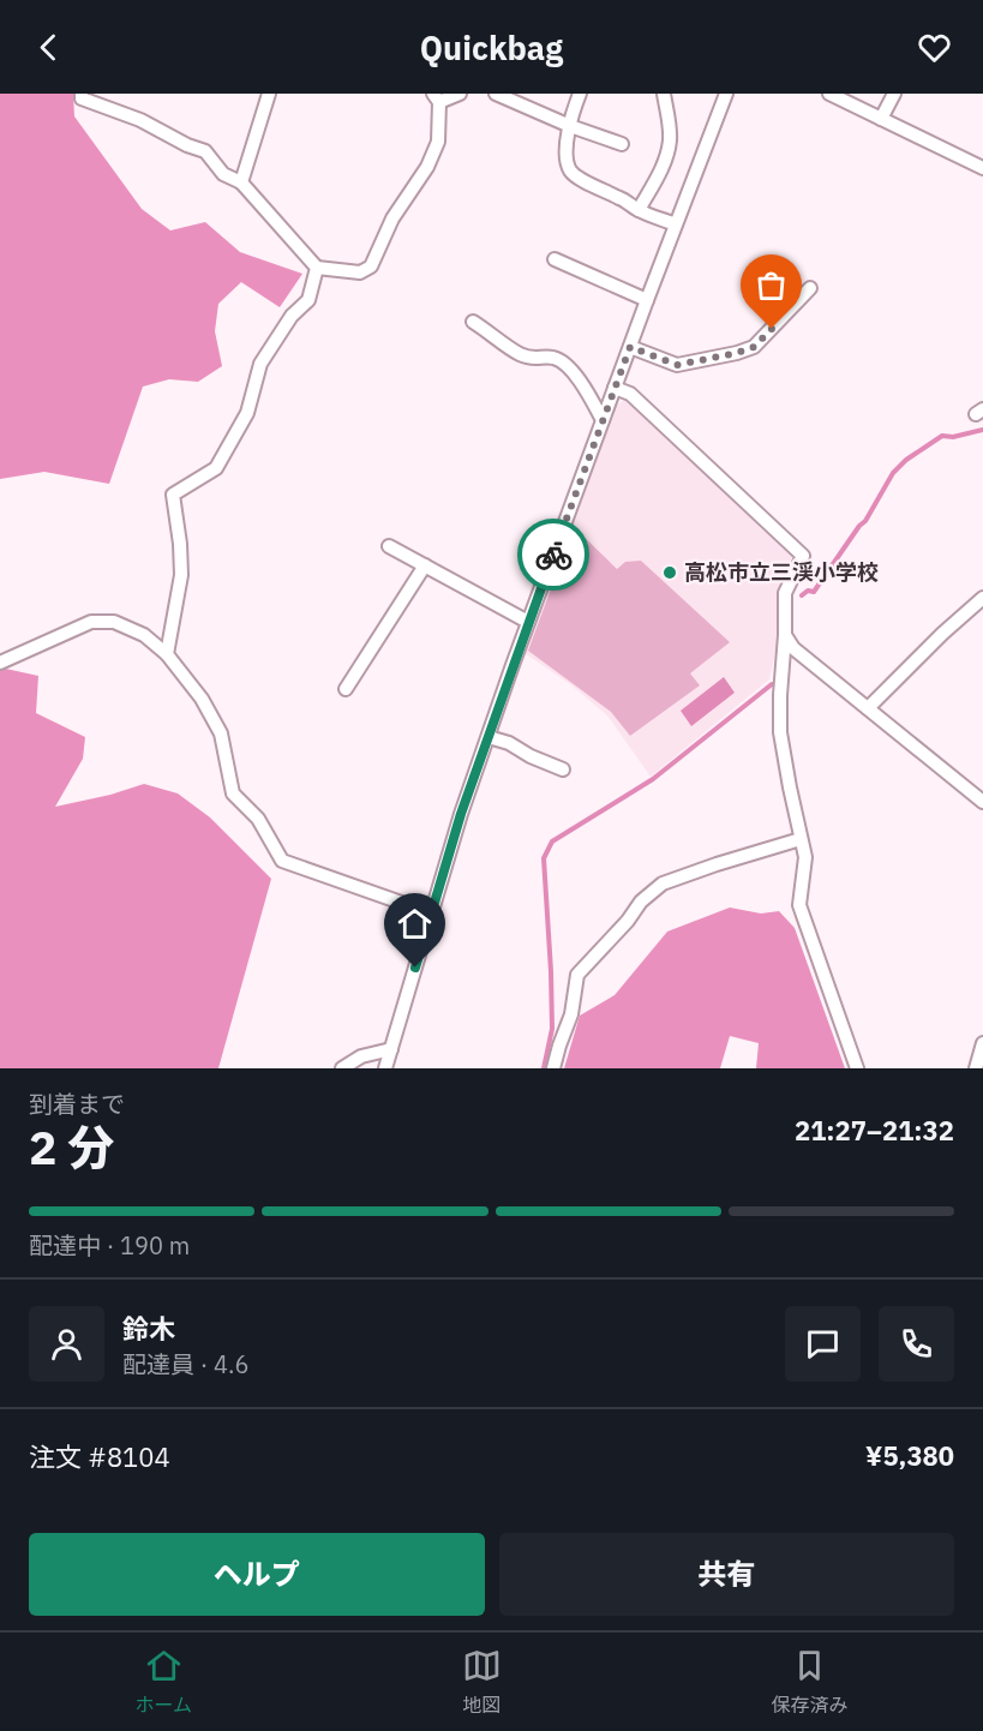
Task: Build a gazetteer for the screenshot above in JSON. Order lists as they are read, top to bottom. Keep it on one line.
{"places":["高松市立三渓小学校"],"page":{"header":"Quickbag","heading":["2 分","到着まで","21:27–21:32"],"panel":["鈴木","配達員 · 4.6","注文 #8104","¥5,380"],"bar":"配達中 · 190 m","buttons":["ヘルプ","共有"],"tabs":["ホーム","地図","保存済み"]}}
